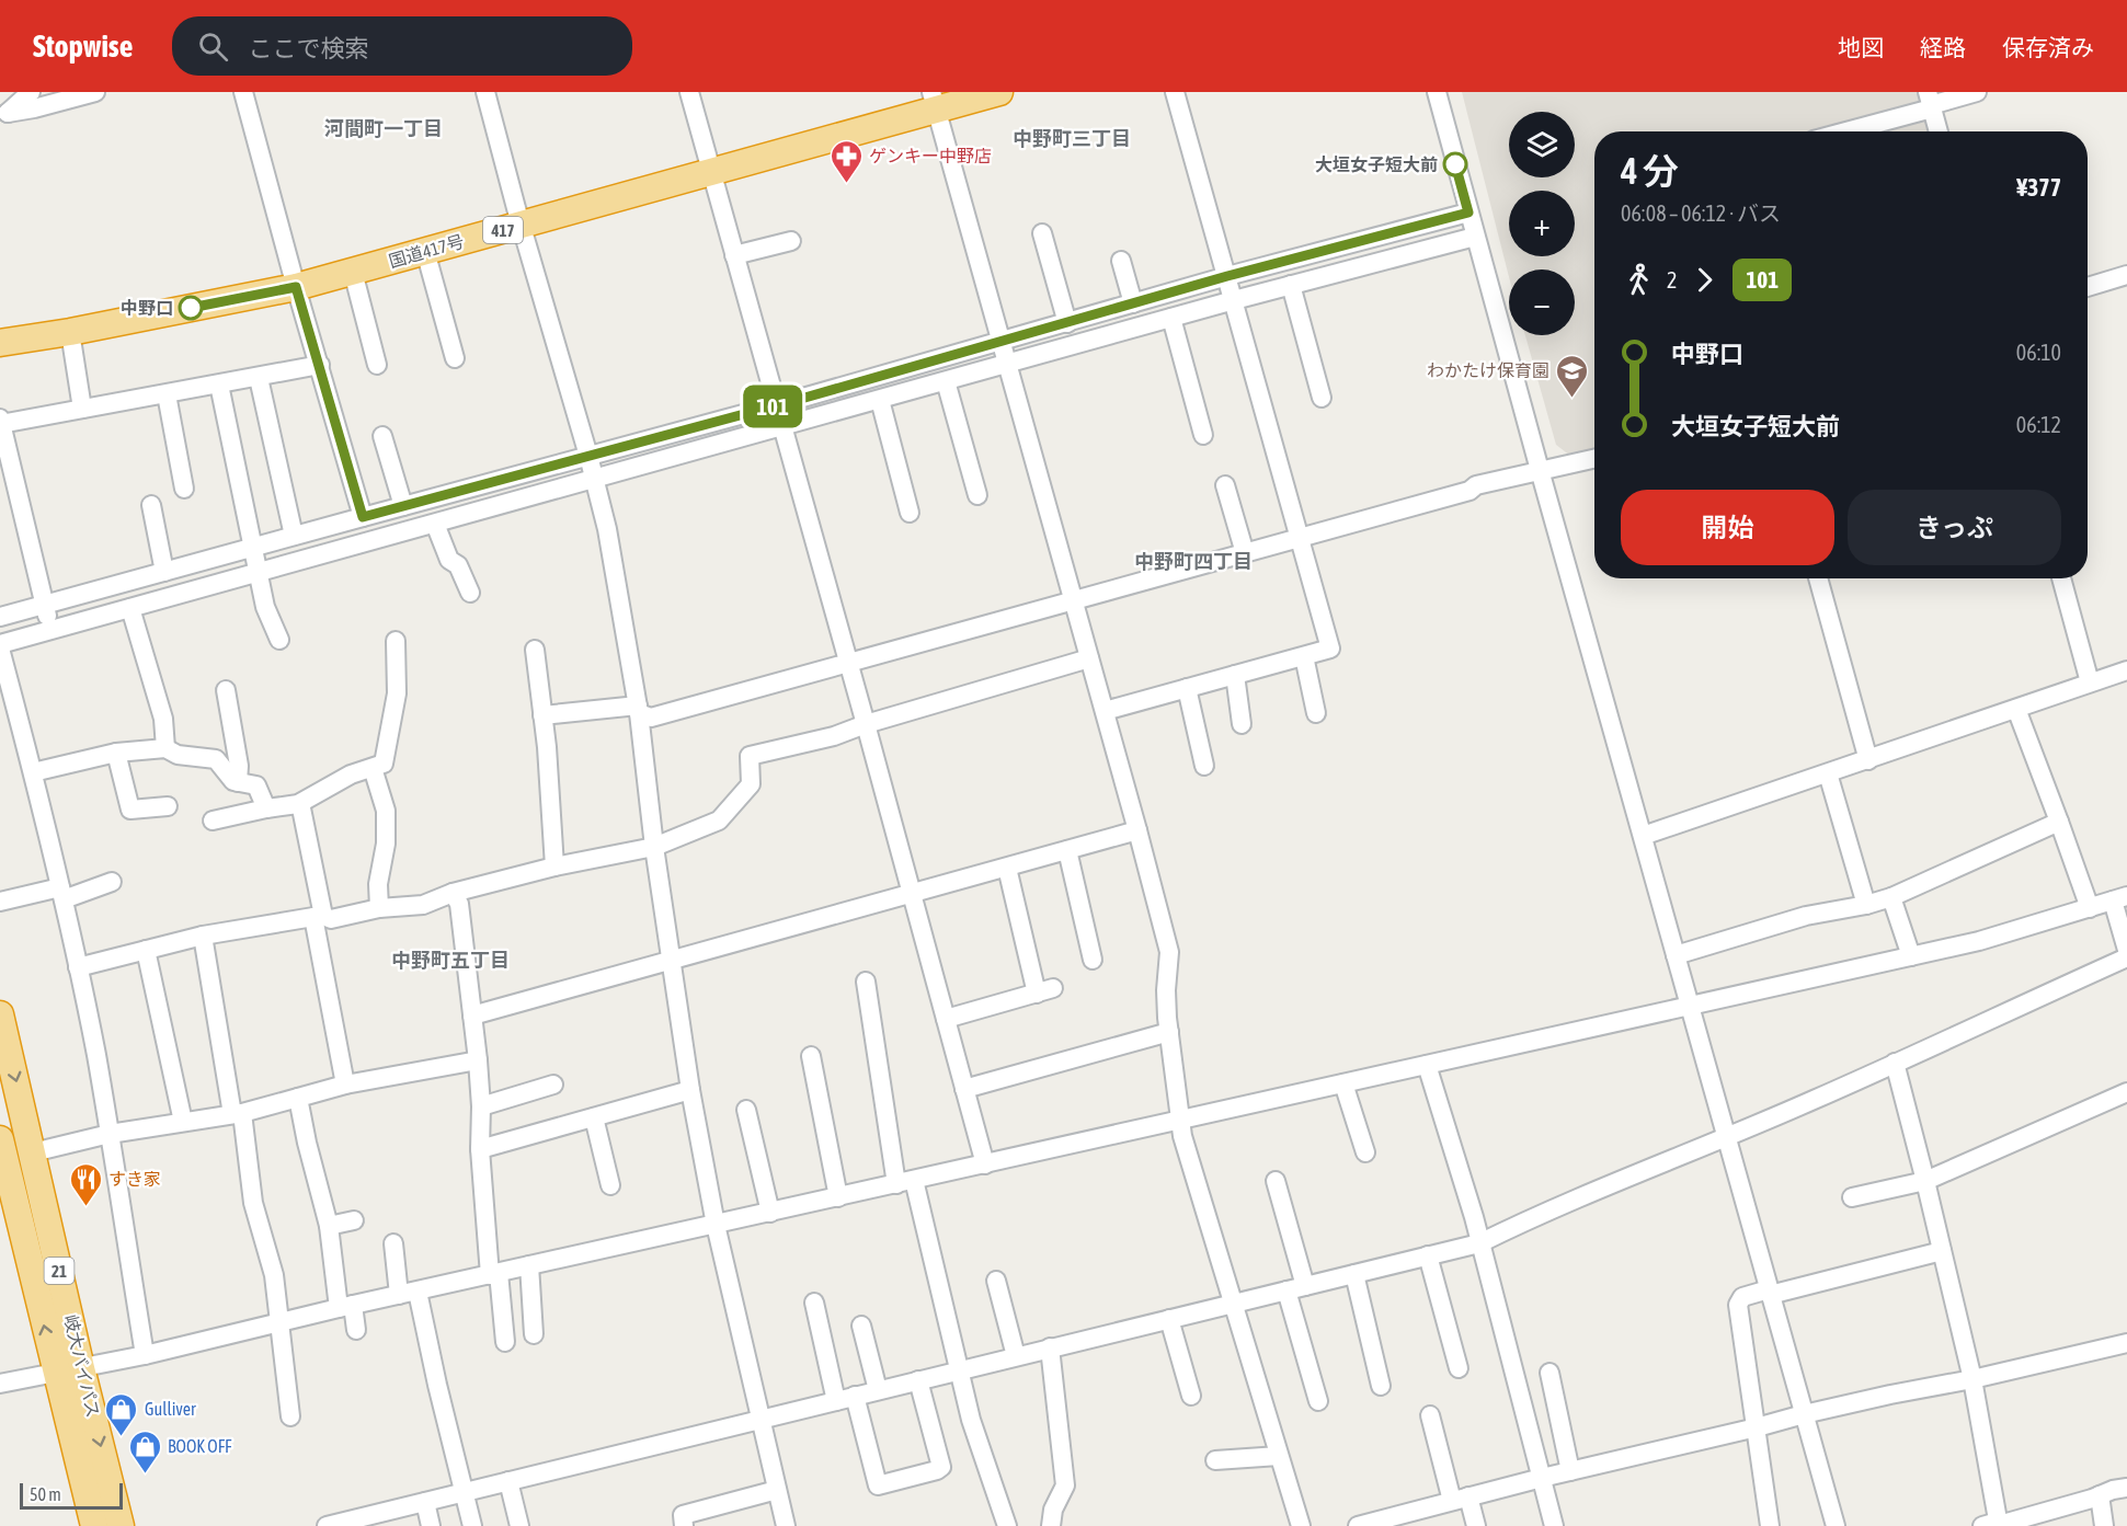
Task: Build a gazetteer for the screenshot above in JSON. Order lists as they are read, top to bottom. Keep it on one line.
{"streets":{"highway":["417","国道417号","21","岐大バイパス"]},"districts":["河間町一丁目","中野町三丁目","中野町四丁目","中野町五丁目"],"places":{"other":["大垣女子短大前","中野口"],"pharmacy":["ゲンキー中野店"],"school or university":["わかたけ保育園"],"restaurant":["すき家"],"shop":["Gulliver","BOOK OFF"]},"lines":["bus line 101"],"scale_bar":"50 m","page":{"header":"Stopwise","search":"ここで検索","nav":["地図","経路","保存済み"],"on_map":"101","map_buttons":["+","−"],"heading":["4 分","06:08 – 06:12 · バス","¥377"],"legs":["2","101"],"list":[{"name":"中野口","value":"06:10"},{"name":"大垣女子短大前","value":"06:12"}],"buttons":["開始","きっぷ"],"scale":"50 m"}}
